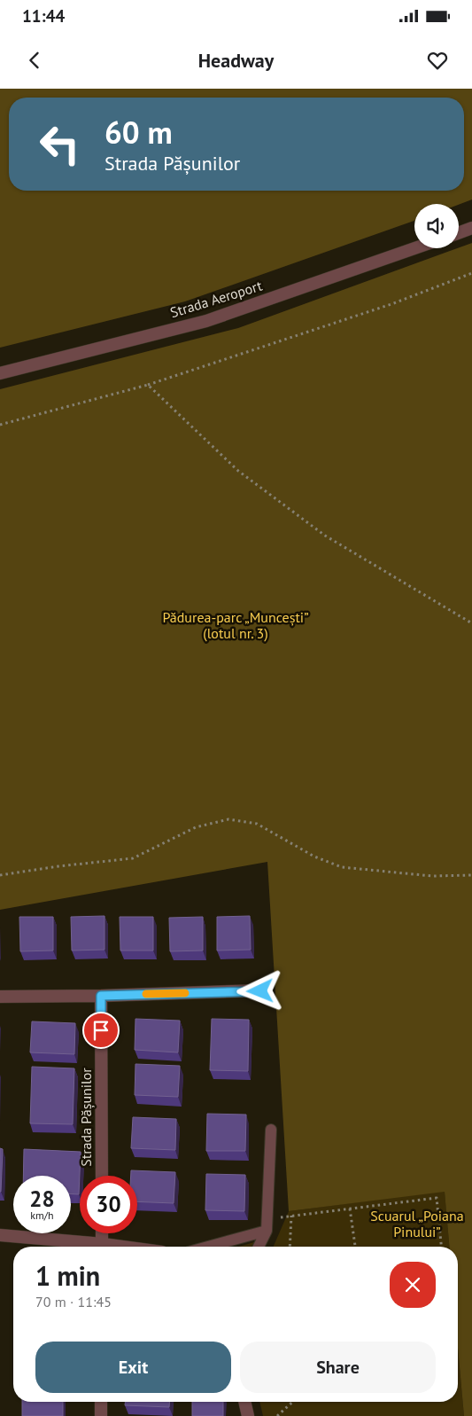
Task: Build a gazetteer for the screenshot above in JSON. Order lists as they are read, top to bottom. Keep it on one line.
{"streets":{"street":["Strada Aeroport","Strada Pășunilor"]},"parks":["Pădurea-parc „Muncești” (lotul nr. 3)","Scuarul „Poiana Pinului”"],"page":{"status":"11:44","header":"Headway","turn":["60 m","Strada Pășunilor"],"speed":"28 km/h","limit":"30","heading":["1 min","70 m · 11:45"],"buttons":["Exit","Share"]}}
